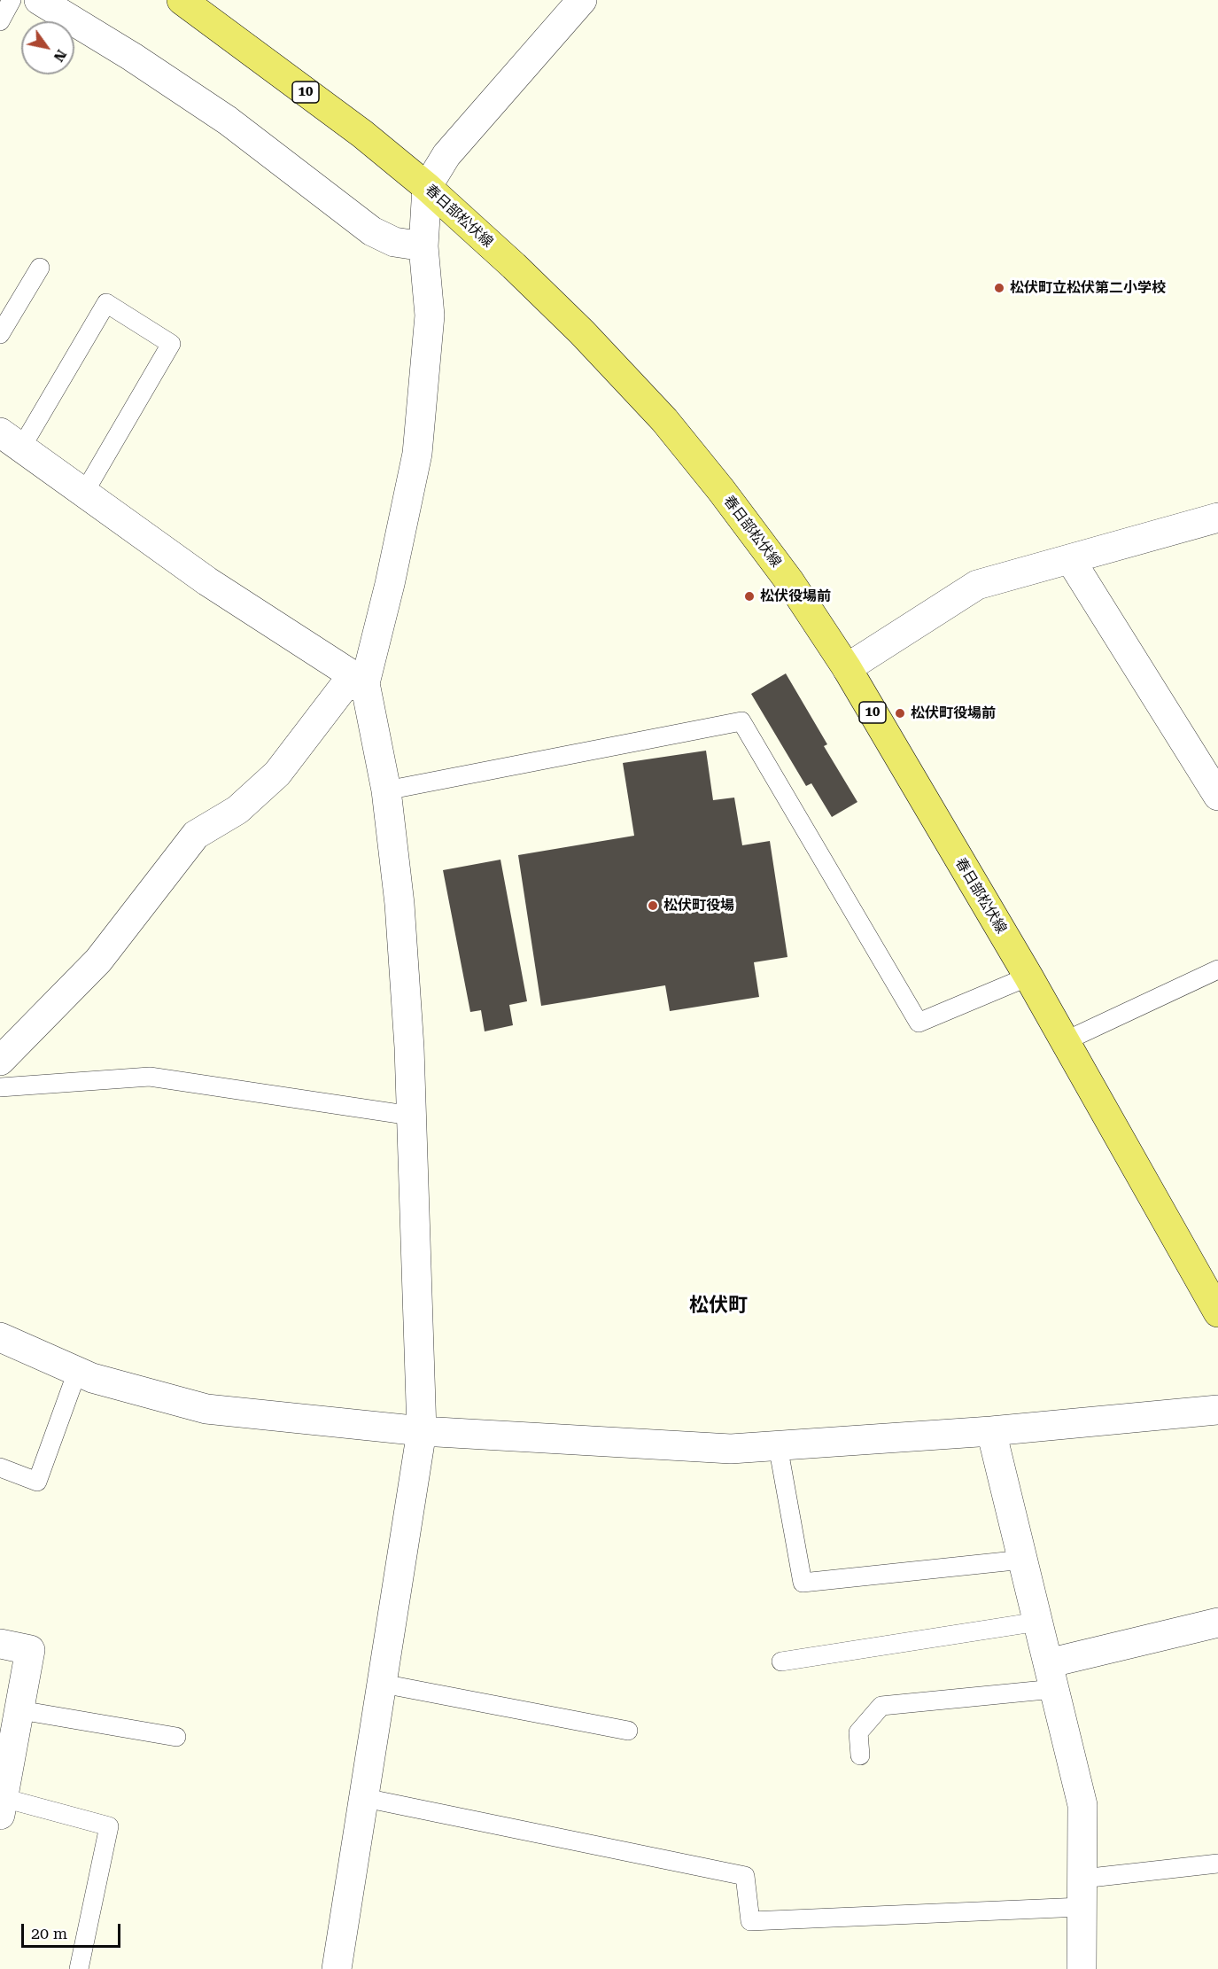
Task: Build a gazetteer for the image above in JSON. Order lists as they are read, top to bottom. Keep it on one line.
{"streets":{"main road":["10","春日部松伏線"]},"districts":["松伏町"],"places":["松伏町立松伏第二小学校","松伏役場前","松伏町役場前","松伏町役場"],"scale_bar":"20 m","north":"bottom right"}
